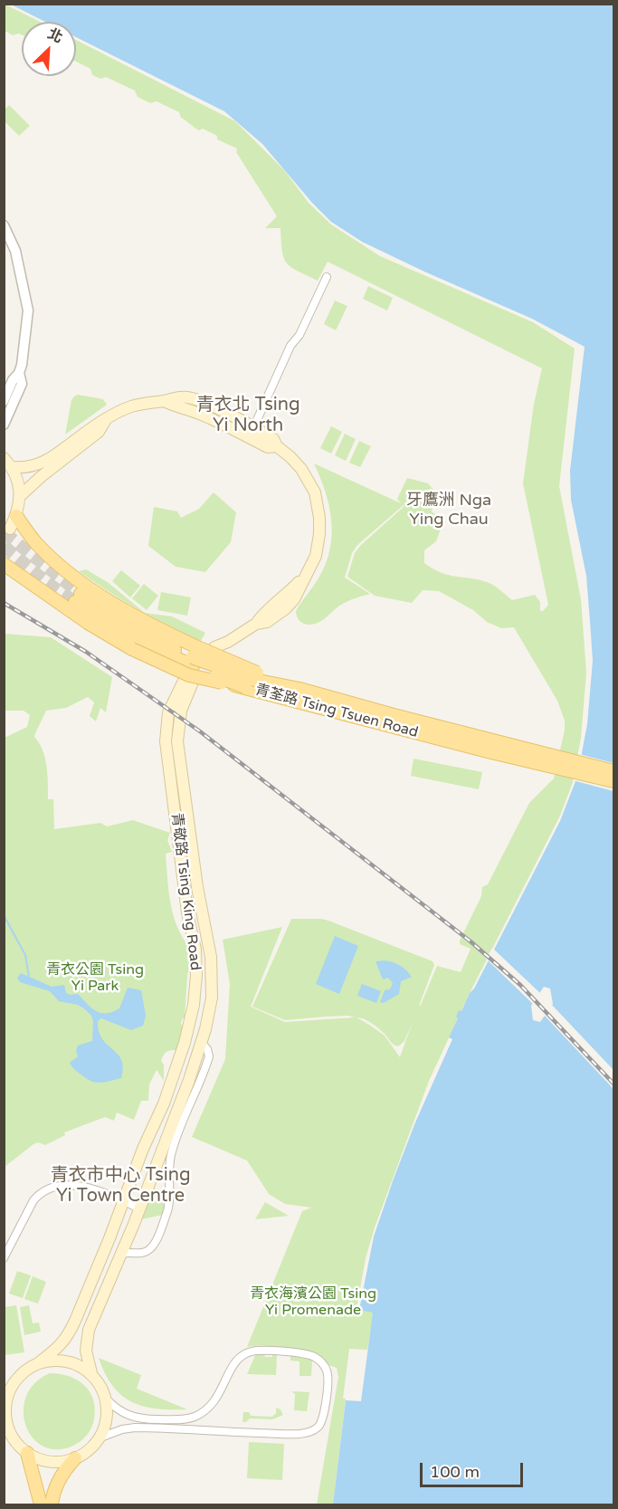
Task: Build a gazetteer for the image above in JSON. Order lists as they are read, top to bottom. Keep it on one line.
{"streets":{"main road":["青荃路 Tsing Tsuen Road","青敬路 Tsing King Road"]},"districts":["青衣北 Tsing Yi North","牙鷹洲 Nga Ying Chau","青衣市中心 Tsing Yi Town Centre"],"parks":["青衣公園 Tsing Yi Park","青衣海濱公園 Tsing Yi Promenade"],"scale_bar":"100 m","north":"top right"}
